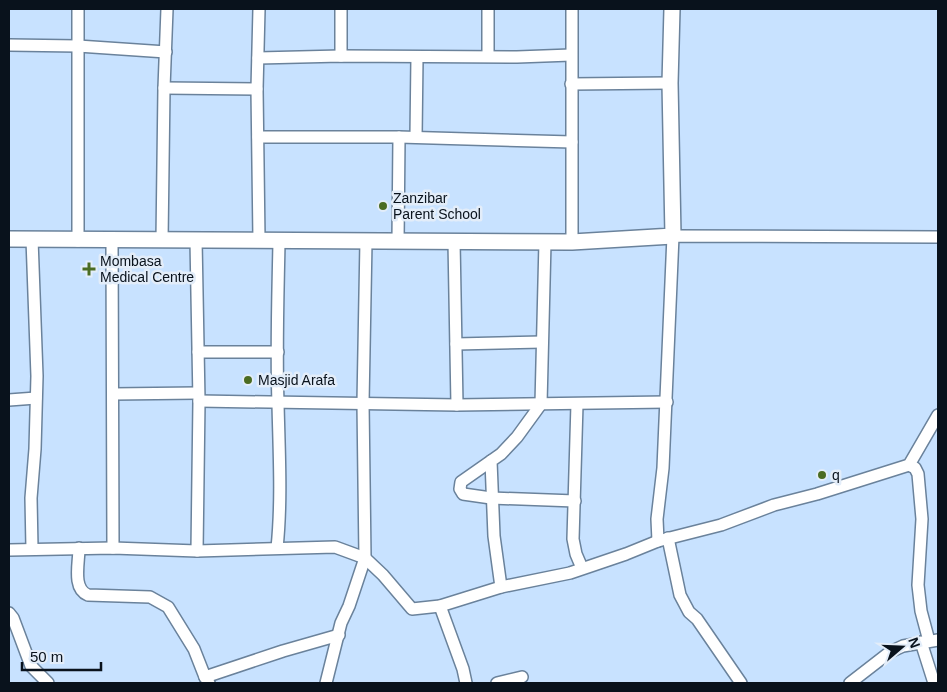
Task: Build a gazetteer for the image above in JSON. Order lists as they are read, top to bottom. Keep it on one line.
{"places":{"other":["Zanzibar Parent School","Masjid Arafa","q"],"health":["Mombasa Medical Centre"]},"scale_bar":"50 m","north":"right"}
